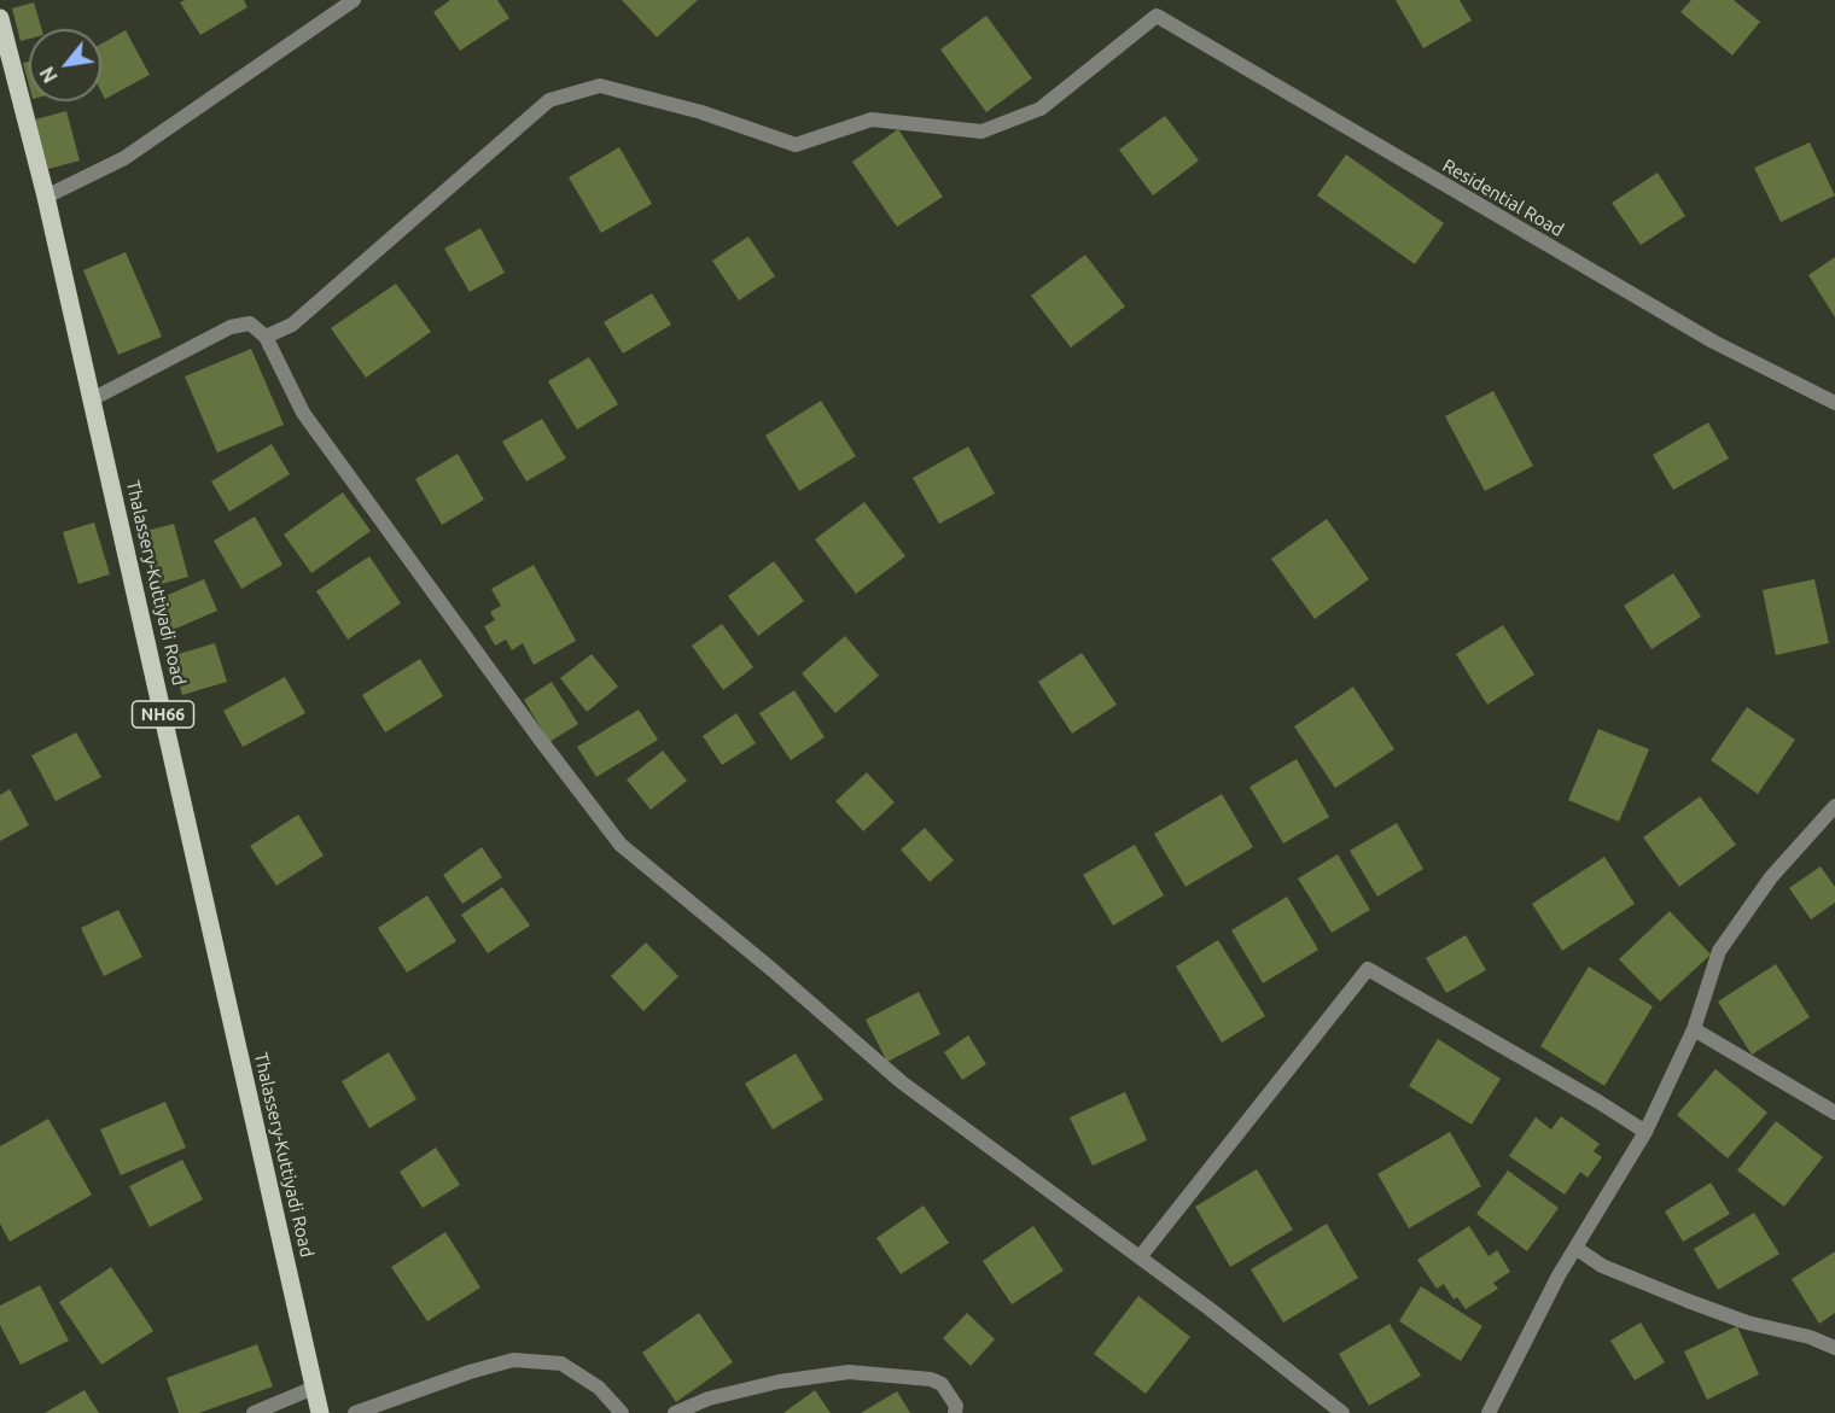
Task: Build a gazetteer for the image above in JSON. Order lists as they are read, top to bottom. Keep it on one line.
{"streets":{"main road":["Thalassery-Kuttiyadi Road","NH66"],"street":["Residential Road"]},"north":"bottom left"}
